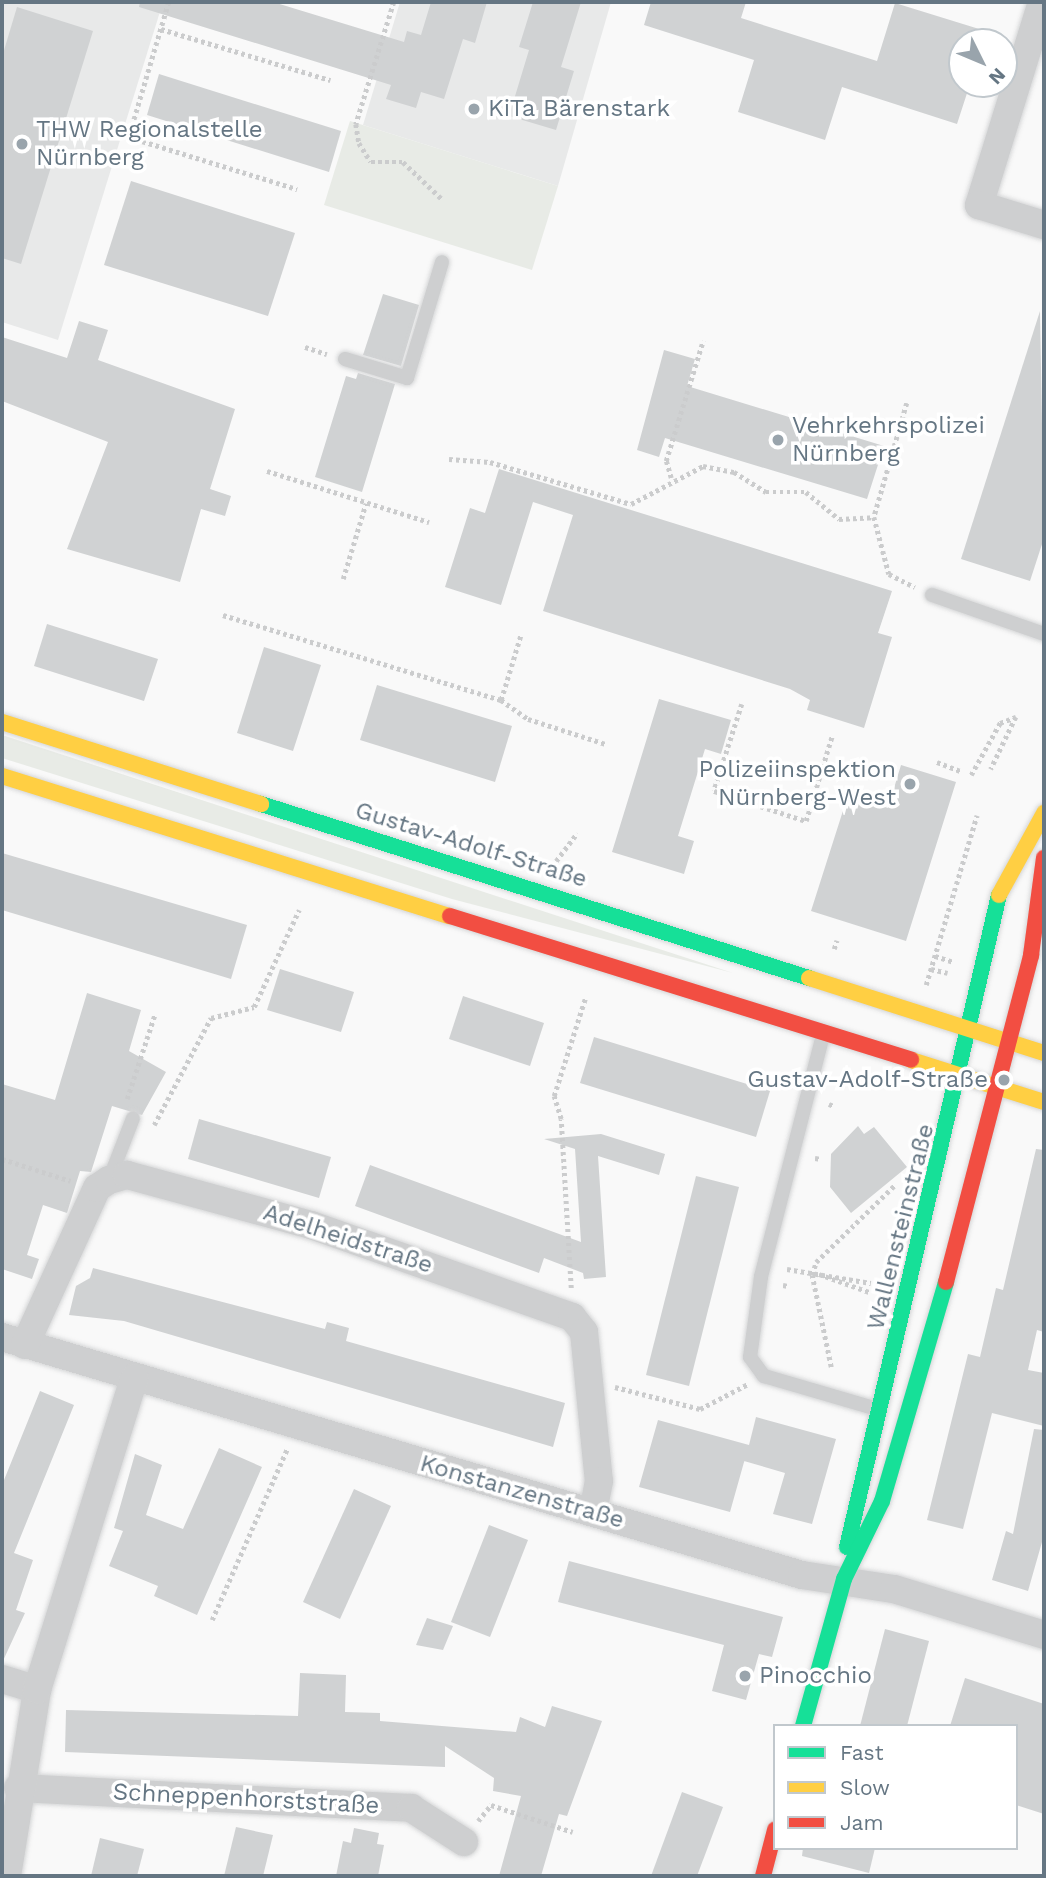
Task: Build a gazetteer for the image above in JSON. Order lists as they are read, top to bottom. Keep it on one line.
{"streets":{"main road":["Gustav-Adolf-Straße","Wallensteinstraße"],"street":["Adelheidstraße","Konstanzenstraße","Schneppenhorststraße"]},"crossings":[["Gustav-Adolf-Straße","Wallensteinstraße"],["Wallensteinstraße","Konstanzenstraße"]],"places":["KiTa Bärenstark","THW Regionalstelle Nürnberg","Vehrkehrspolizei Nürnberg","Polizeiinspektion Nürnberg-West","Gustav-Adolf-Straße","Pinocchio"],"legend":["Fast","Slow","Jam"],"north":"bottom right"}
